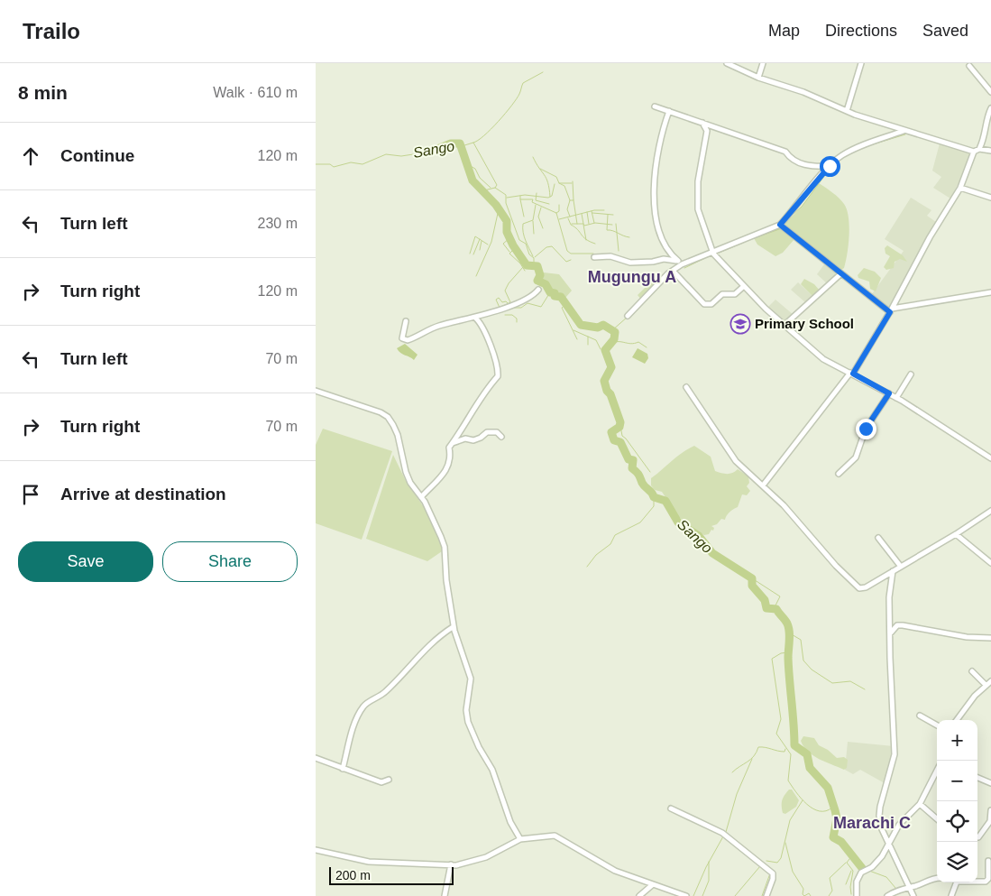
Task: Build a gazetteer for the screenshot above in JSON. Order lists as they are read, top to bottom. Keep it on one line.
{"districts":["Mugungu A","Marachi C"],"water":["Sango"],"places":{"school or university":["Primary School"]},"scale_bar":"200 m","page":{"header":"Trailo","nav":["Map","Directions","Saved"],"heading":["8 min","Walk · 610 m"],"list":[["Continue","120 m"],["Turn left","230 m"],["Turn right","120 m"],["Turn left","70 m"],["Turn right","70 m"],"Arrive at destination"],"buttons":["Save","Share"],"map_buttons":["+","−"],"scale":"200 m"}}
